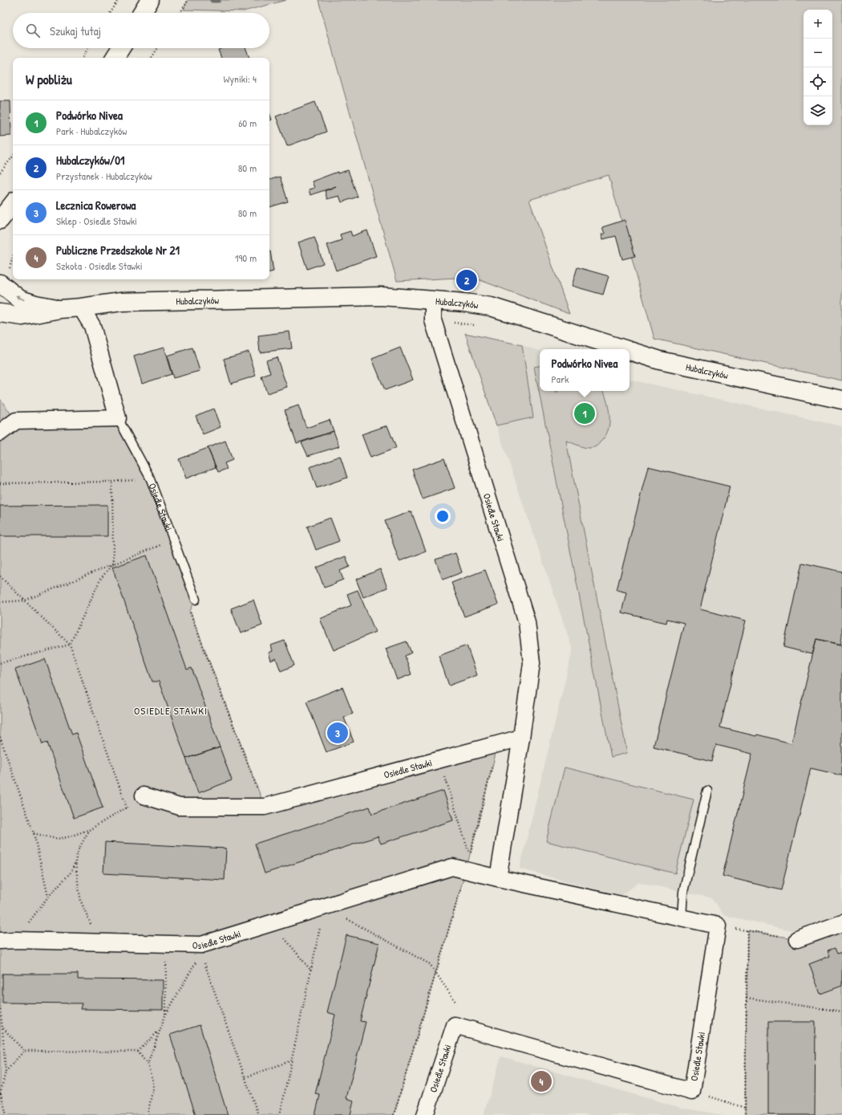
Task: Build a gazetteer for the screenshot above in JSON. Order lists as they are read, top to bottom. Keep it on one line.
{"streets":{"street":["Hubalczyków","Osiedle Stawki"]},"crossings":[["Hubalczyków","Osiedle Stawki"]],"districts":["OSIEDLE STAWKI"],"page":{"map_buttons":["+","−"],"search":"Szukaj tutaj","heading":["W pobliżu","Wyniki: 4"],"list":[{"mark":"1","name":"Podwórko Nivea","note":"Park · Hubalczyków","value":"60 m"},{"mark":"2","name":"Hubalczyków/01","note":"Przystanek · Hubalczyków","value":"80 m"},{"mark":"3","name":"Lecznica Rowerowa","note":"Sklep · Osiedle Stawki","value":"80 m"},{"mark":"4","name":"Publiczne Przedszkole Nr 21","note":"Szkoła · Osiedle Stawki","value":"190 m"}],"pins":["2","1","3","4"],"popup":["Podwórko Nivea","Park"]}}
